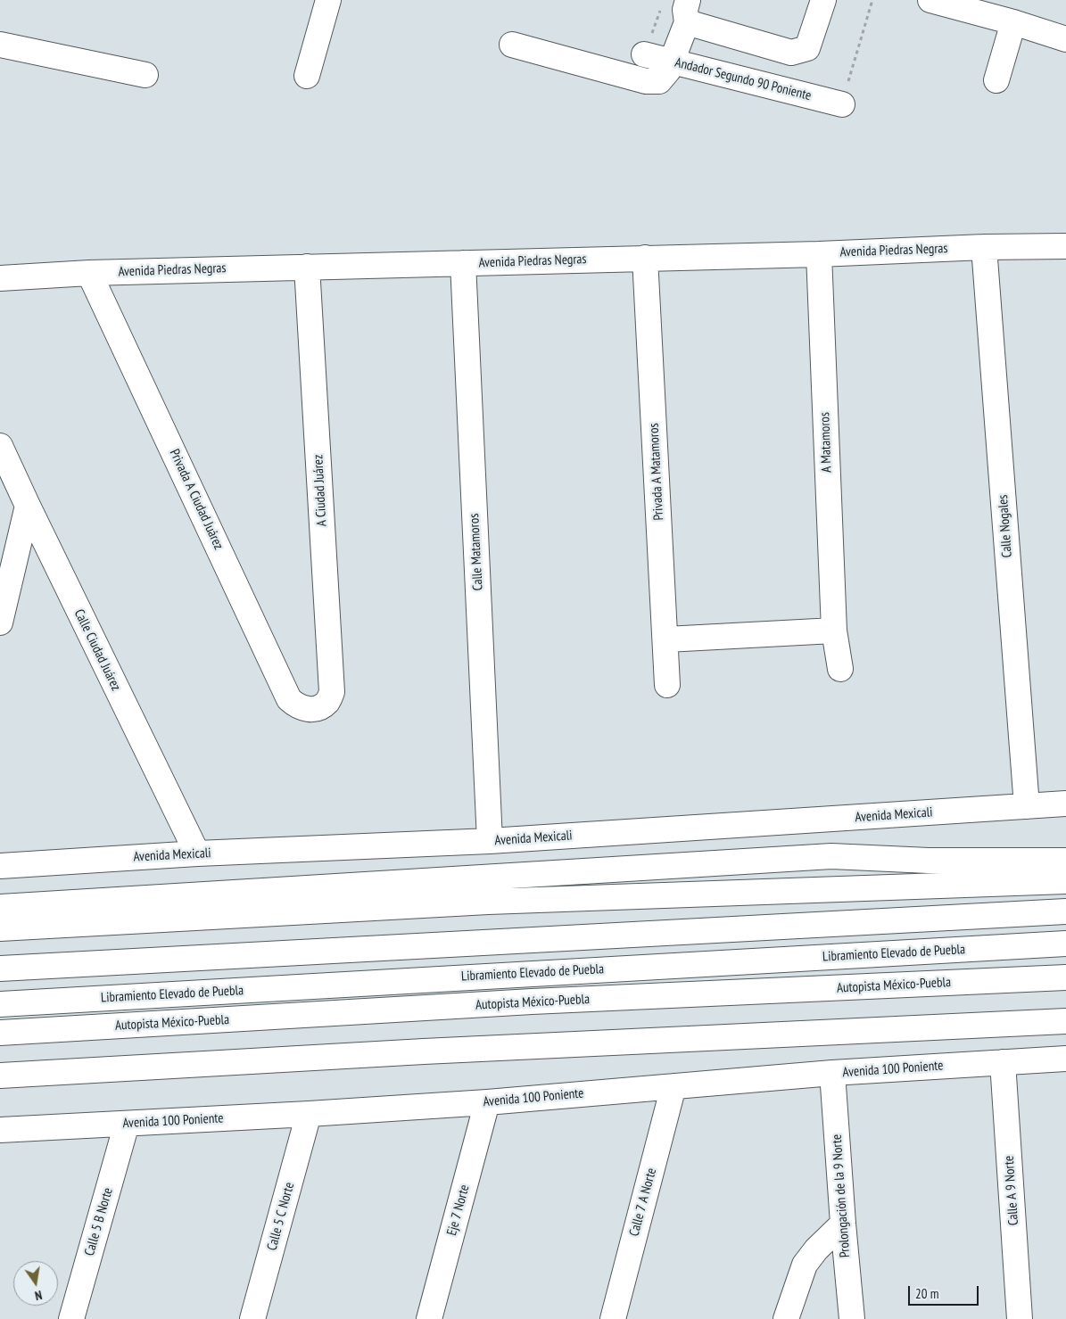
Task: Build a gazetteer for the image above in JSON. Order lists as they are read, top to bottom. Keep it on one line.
{"streets":{"main road":["Andador Segundo 90 Poniente","Avenida Piedras Negras","A Matamoros","Privada A Matamoros","A Ciudad Juárez","Privada A Ciudad Juárez","Calle Nogales","Calle Matamoros","Calle Ciudad Juárez","Avenida Mexicali","Libramiento Elevado de Puebla","Autopista México-Puebla","Avenida 100 Poniente","Calle A 9 Norte","Prolongación de la 9 Norte","Calle 7 A Norte","Eje 7 Norte","Calle 5 C Norte","Calle 5 B Norte"]},"crossings":[["Avenida Piedras Negras","A Matamoros"],["Avenida Piedras Negras","Privada A Matamoros"],["Avenida Piedras Negras","A Ciudad Juárez"],["Avenida Piedras Negras","Privada A Ciudad Juárez"],["Avenida Piedras Negras","Calle Nogales"],["Avenida Piedras Negras","Calle Matamoros"],["A Ciudad Juárez","Privada A Ciudad Juárez"],["Calle Nogales","Avenida Mexicali"],["Calle Matamoros","Avenida Mexicali"],["Calle Ciudad Juárez","Avenida Mexicali"],["Avenida 100 Poniente","Calle A 9 Norte"],["Avenida 100 Poniente","Prolongación de la 9 Norte"],["Avenida 100 Poniente","Calle 7 A Norte"],["Avenida 100 Poniente","Eje 7 Norte"],["Avenida 100 Poniente","Calle 5 C Norte"],["Avenida 100 Poniente","Calle 5 B Norte"]],"scale_bar":"20 m","north":"bottom"}
